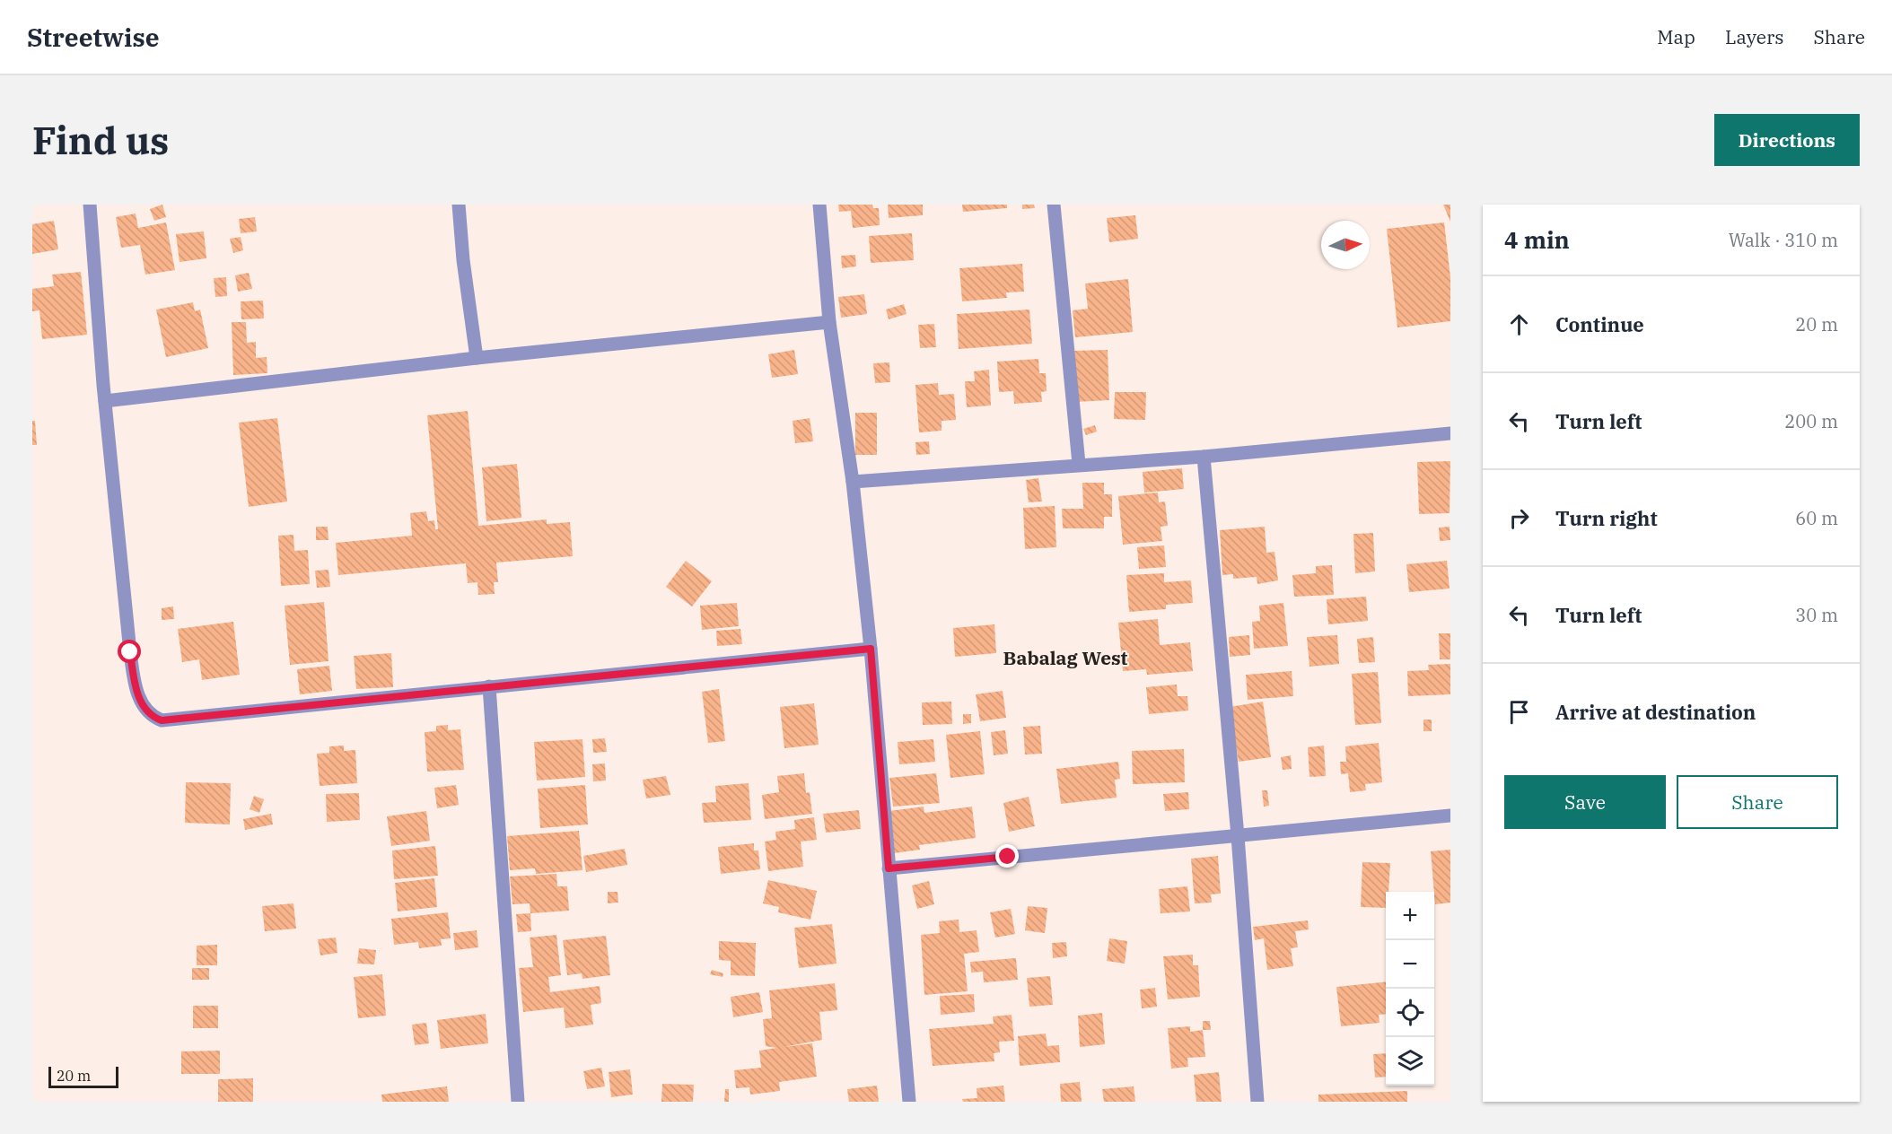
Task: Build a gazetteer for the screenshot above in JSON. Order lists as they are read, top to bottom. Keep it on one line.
{"districts":["Babalag West"],"scale_bar":"20 m","north":"right","page":{"header":"Streetwise","nav":["Map","Layers","Share"],"buttons":["Directions",["Save","Share"]],"title":"Find us","heading":["4 min","Walk · 310 m"],"list":[["Continue","20 m"],["Turn left","200 m"],["Turn right","60 m"],["Turn left","30 m"],"Arrive at destination"],"map_buttons":["+","−"],"scale":"20 m"}}
